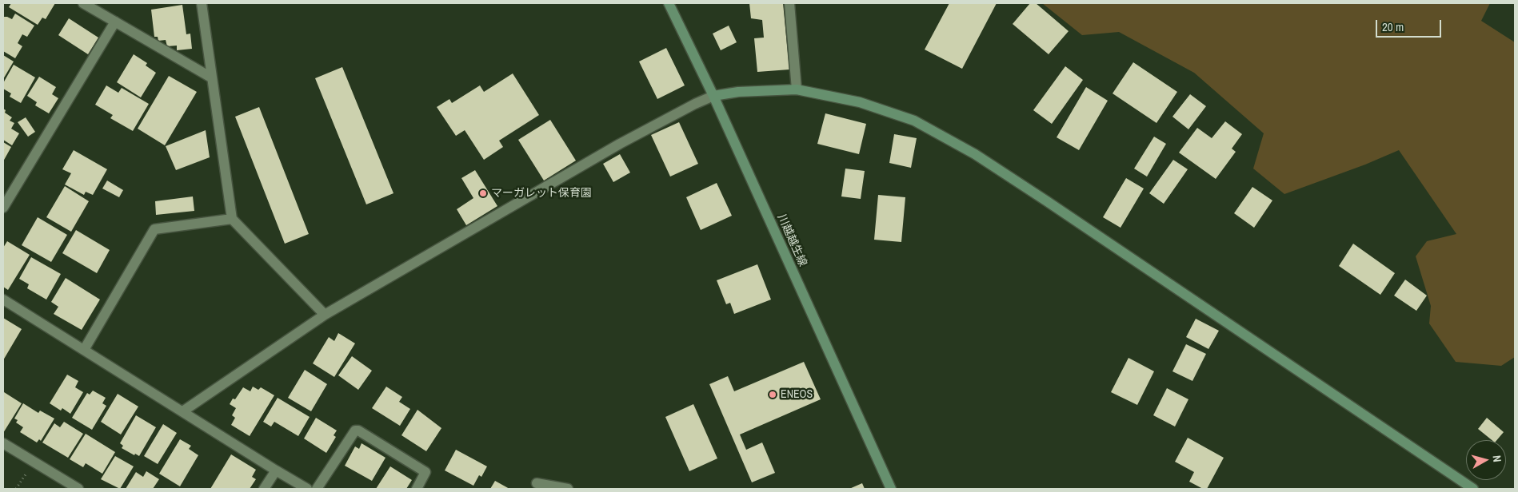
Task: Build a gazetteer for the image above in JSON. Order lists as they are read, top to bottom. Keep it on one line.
{"streets":{"street":["川越越生線"]},"places":["マーガレット保育園","ENEOS"],"scale_bar":"20 m","north":"right"}
